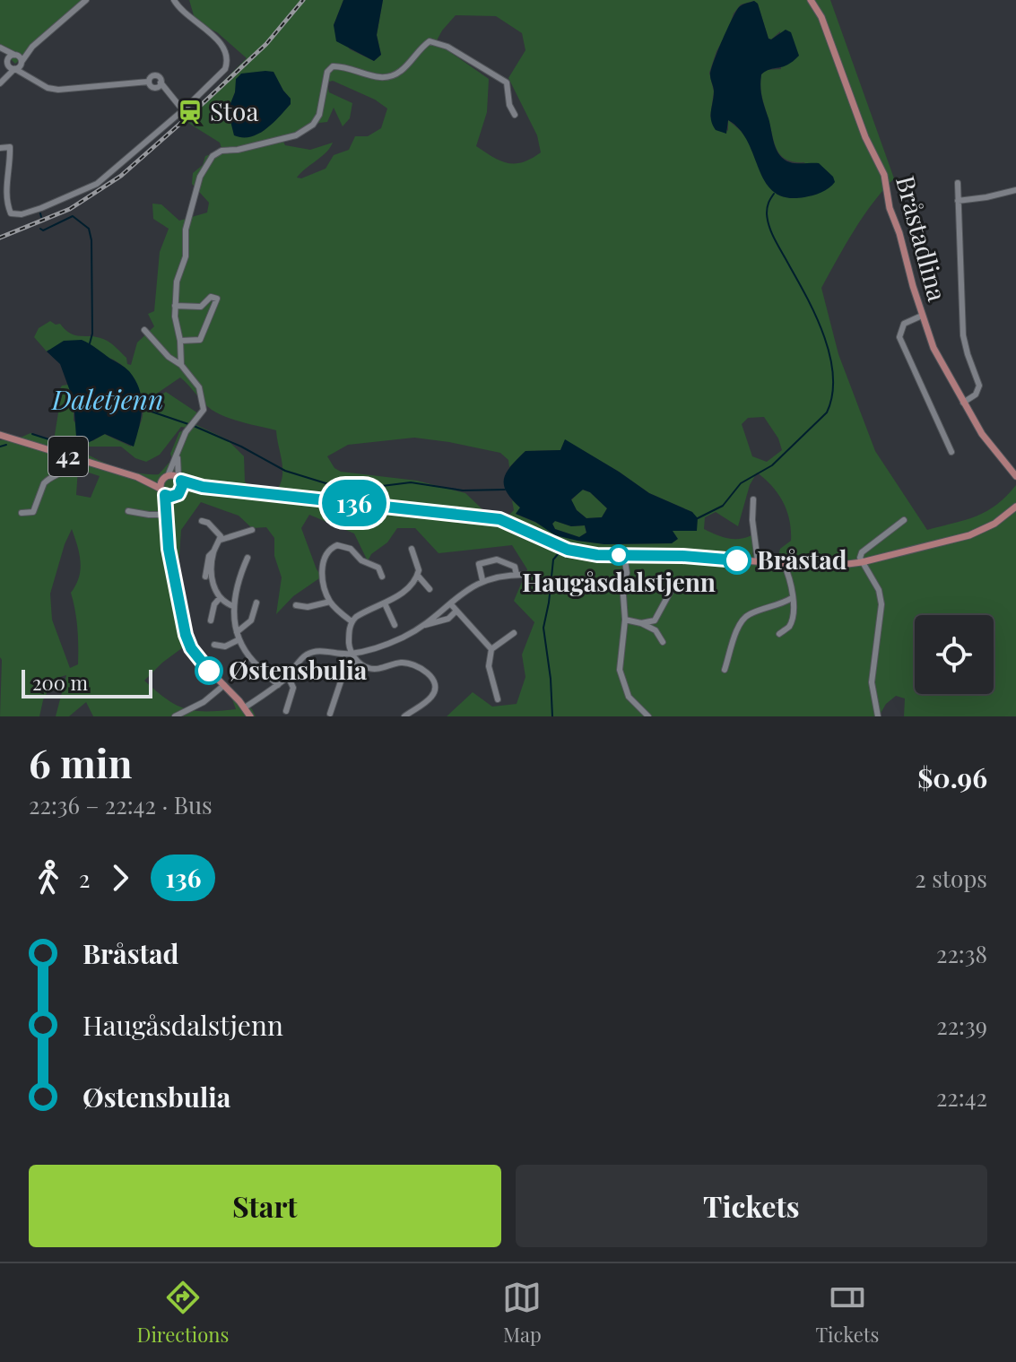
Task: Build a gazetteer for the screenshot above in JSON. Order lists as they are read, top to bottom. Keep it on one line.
{"streets":{"main road":["Bråstadlina","42"]},"water":["Daletjenn"],"places":{"station":["Stoa"],"other":["Haugåsdalstjenn","Bråstad","Østensbulia"]},"lines":["bus line 136"],"scale_bar":"200 m","page":{"on_map":"136","scale":"200 m","heading":["6 min","22:36 – 22:42 · Bus","$0.96"],"legs":["2","136","2 stops"],"list":[{"name":"Bråstad","value":"22:38"},{"name":"Haugåsdalstjenn","value":"22:39"},{"name":"Østensbulia","value":"22:42"}],"buttons":["Start","Tickets"],"tabs":["Directions","Map","Tickets"]}}
